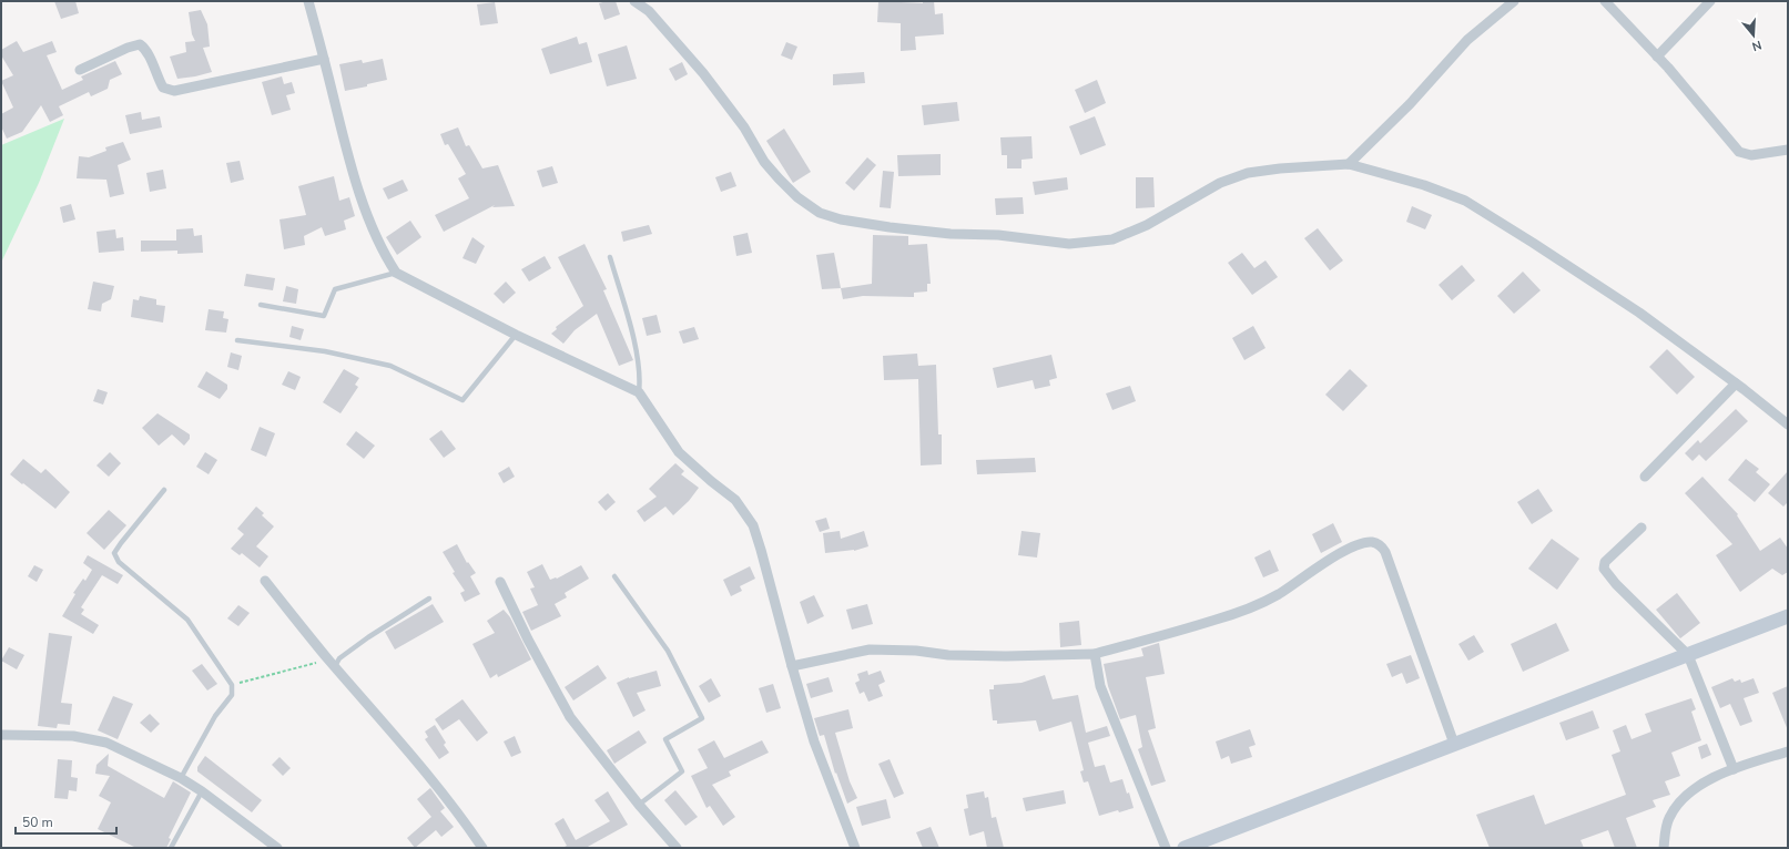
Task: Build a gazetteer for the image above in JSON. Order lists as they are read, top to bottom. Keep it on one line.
{"scale_bar":"50 m","north":"bottom"}
